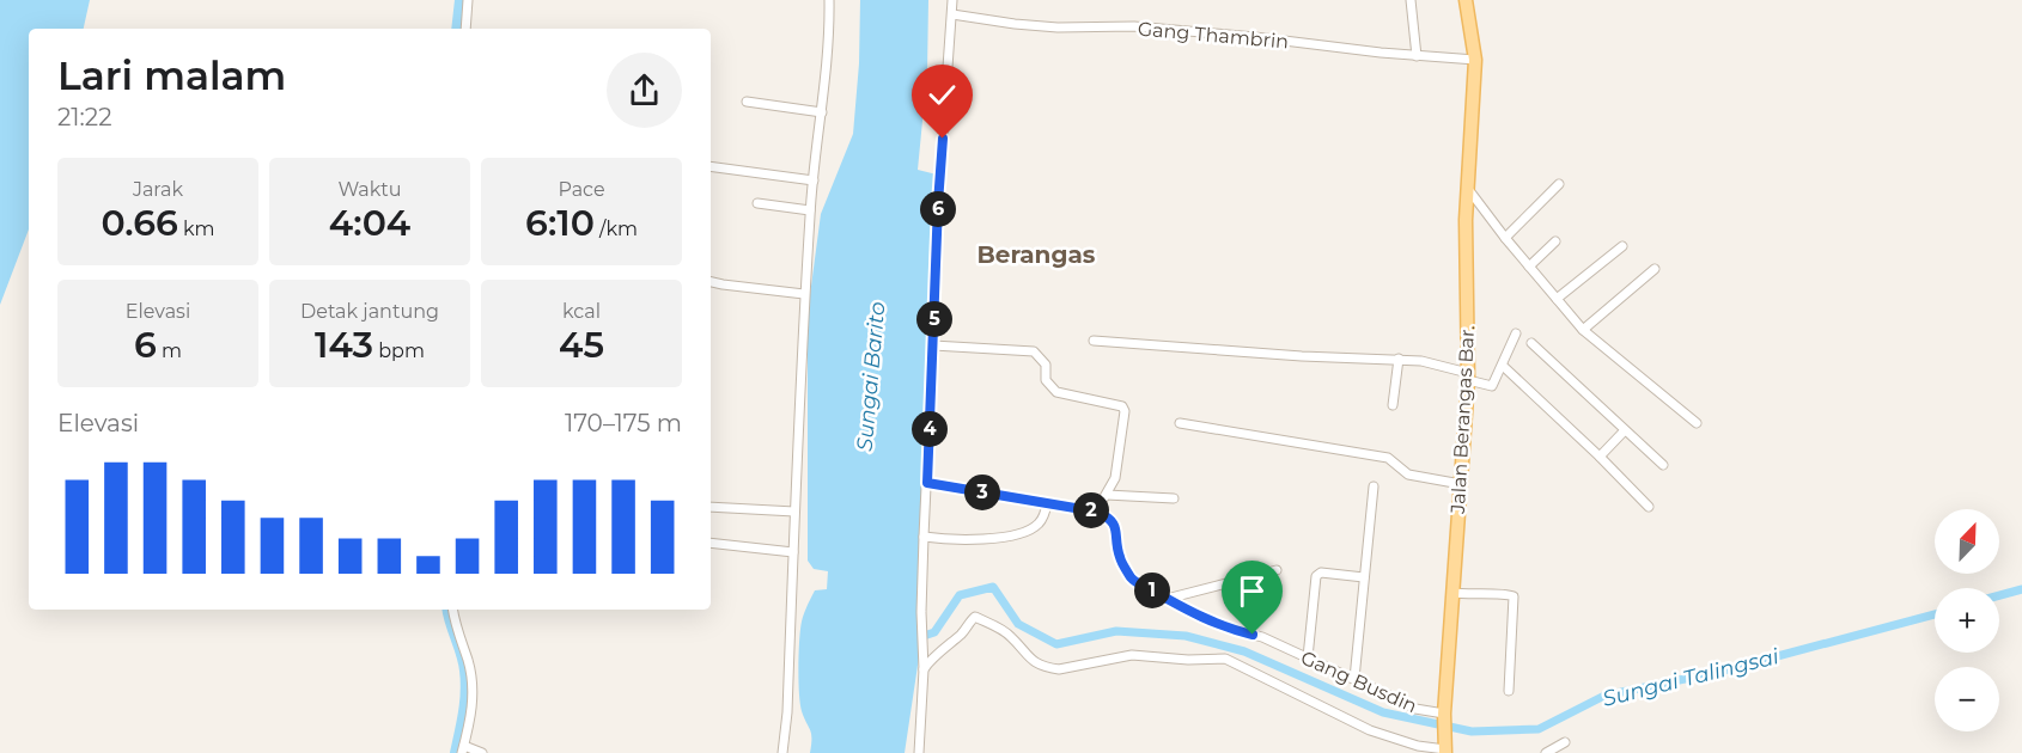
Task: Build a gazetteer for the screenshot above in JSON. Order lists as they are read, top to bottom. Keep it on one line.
{"streets":{"main road":["Jalan Berangas Bar."],"street":["Gang Thambrin","Gang Busdin"]},"crossings":[["Gang Thambrin","Jalan Berangas Bar."],["Jalan Berangas Bar.","Gang Busdin"]],"districts":["Berangas"],"water":["Sungai Barito","Sungai Talingsai"],"north":"top right","page":{"heading":["Lari malam","21:22"],"stats":[["Jarak","0.66 km"],["Waktu","4:04"],["Pace","6:10 /km"],["Elevasi","6 m"],["Detak jantung","143 bpm"],["kcal","45"]],"pins":["6","5","4","3","2","1"],"chart":["Elevasi","170–175 m"],"map_buttons":["+","−"]}}
